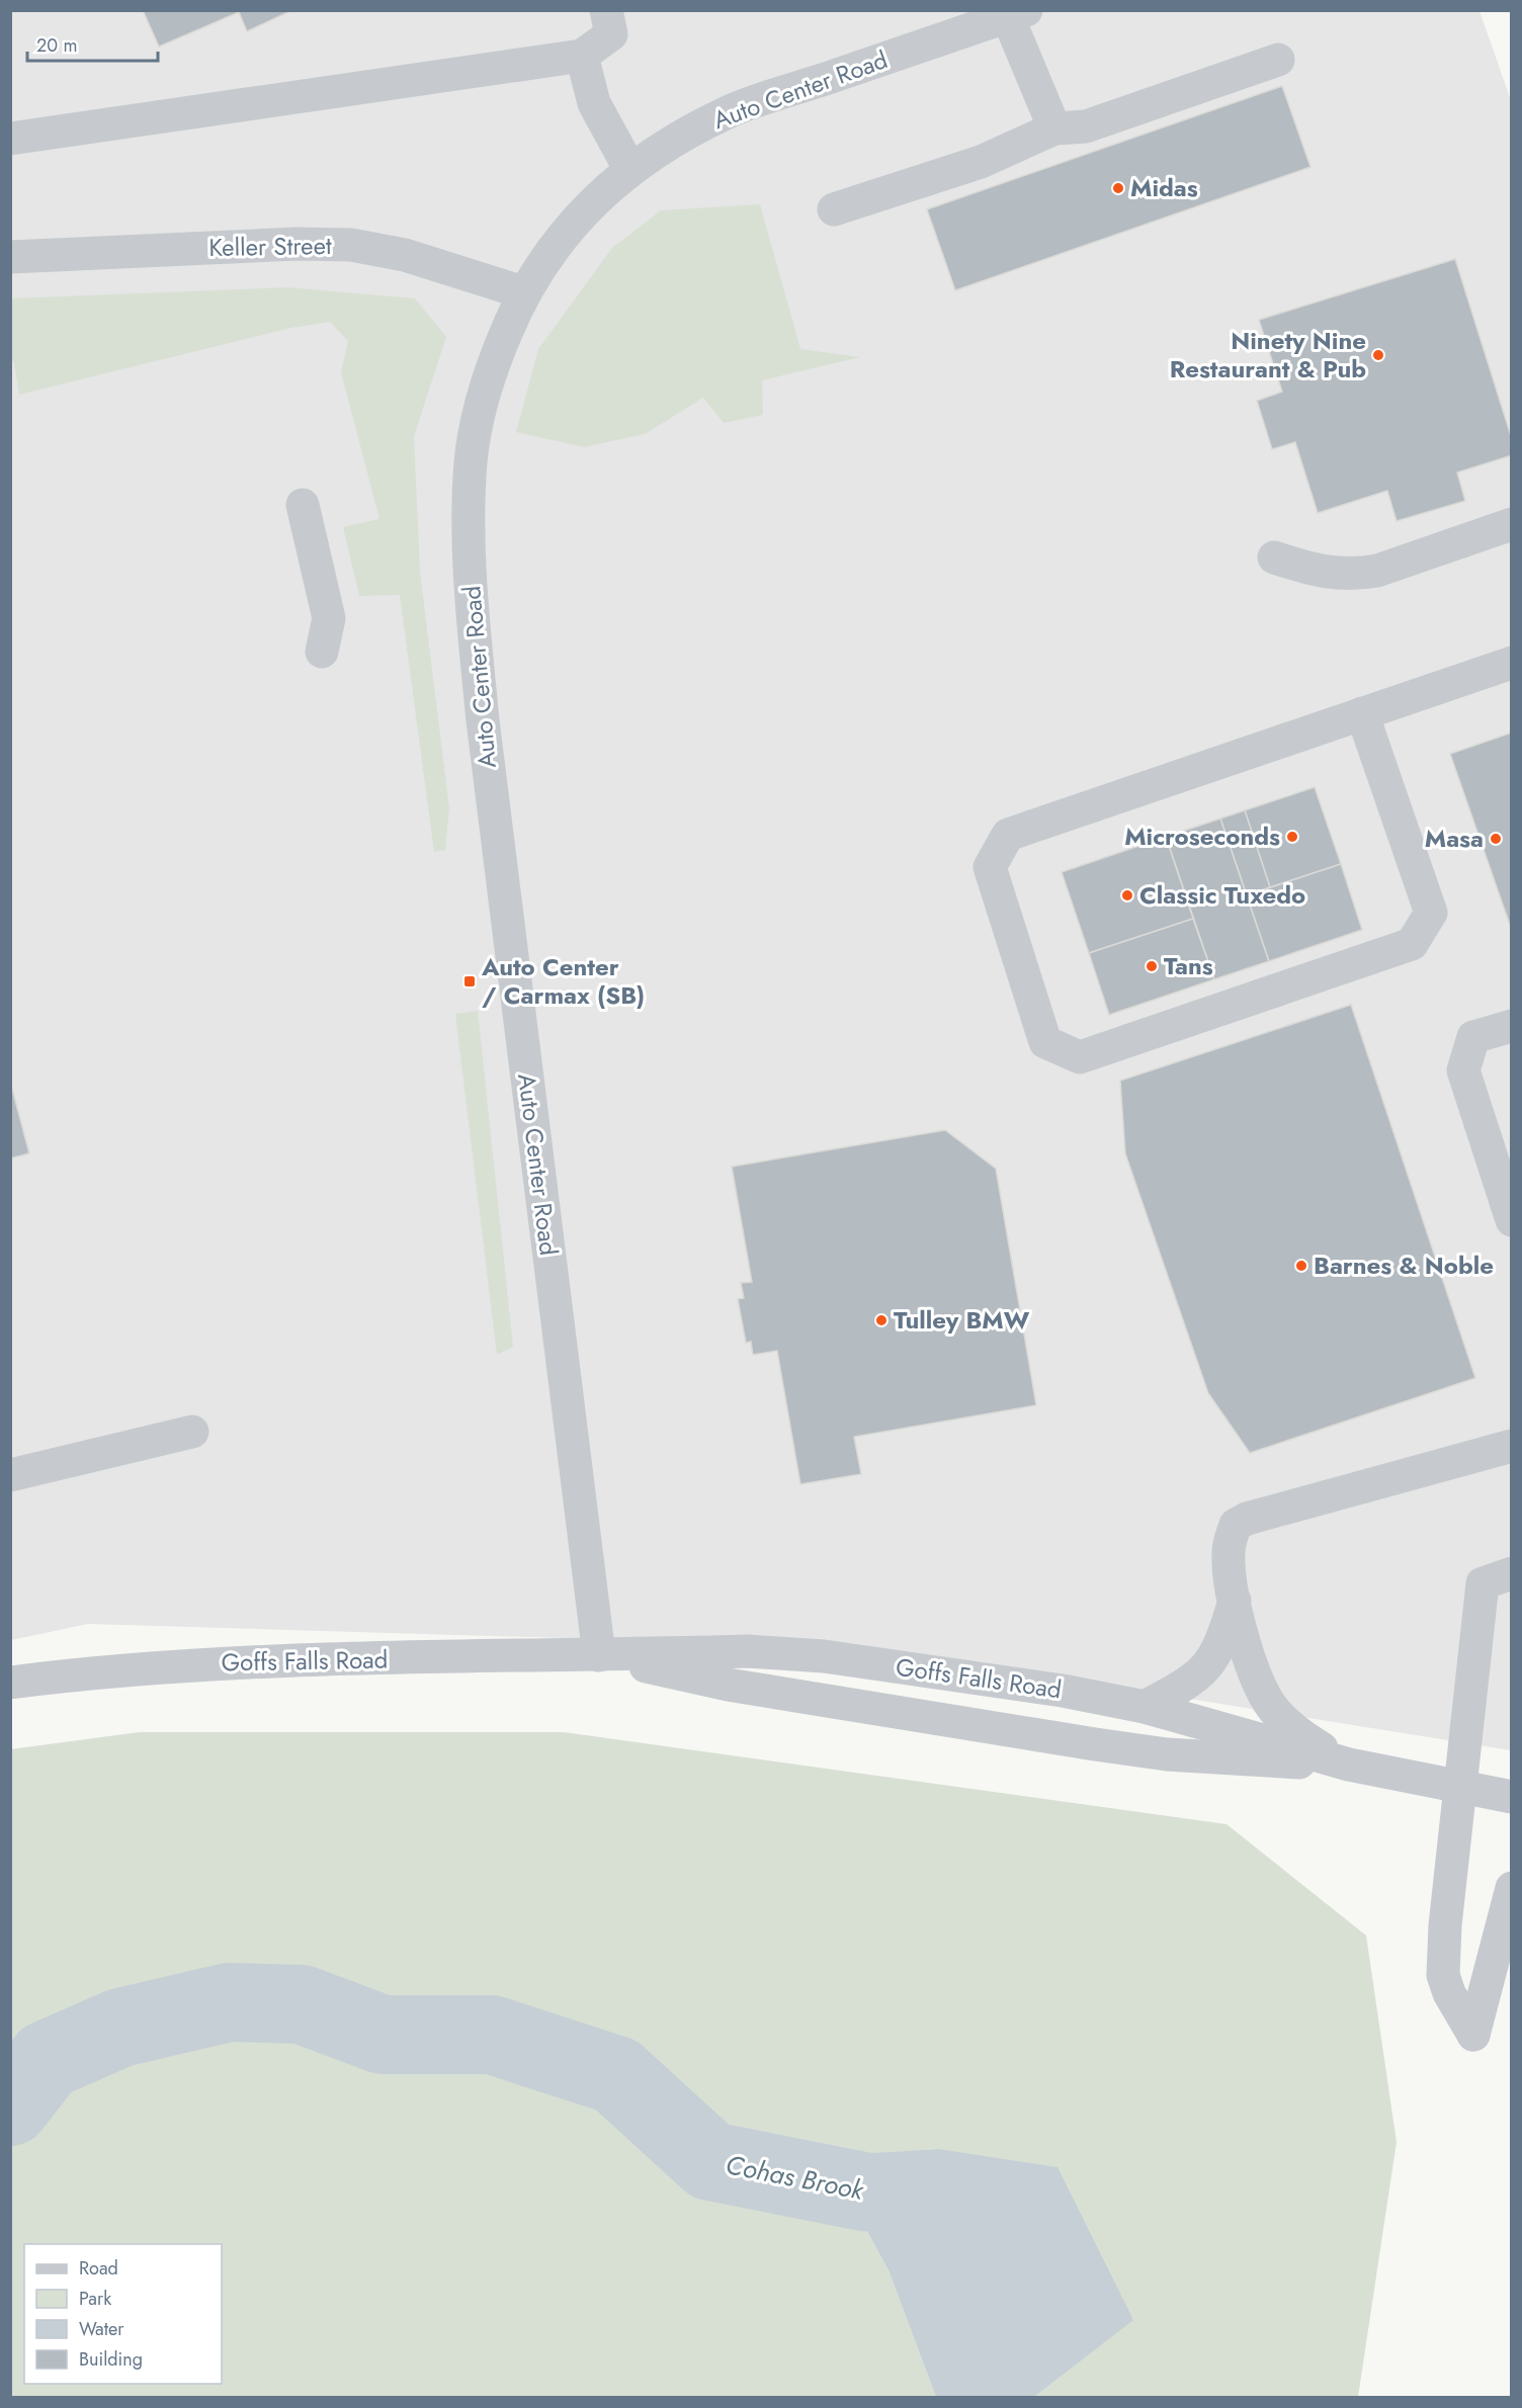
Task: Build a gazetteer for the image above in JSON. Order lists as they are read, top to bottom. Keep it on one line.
{"streets":{"street":["Auto Center Road","Keller Street","Goffs Falls Road"]},"crossings":[["Auto Center Road","Keller Street"],["Auto Center Road","Goffs Falls Road"]],"water":["Cohas Brook"],"places":{"other":["Midas","Ninety Nine Restaurant & Pub","Microseconds","Masa","Classic Tuxedo","Tans","Barnes & Noble","Tulley BMW"],"transit":["Auto Center / Carmax (SB)"]},"legend":["Road","Park","Water","Building"],"scale_bar":"20 m"}
